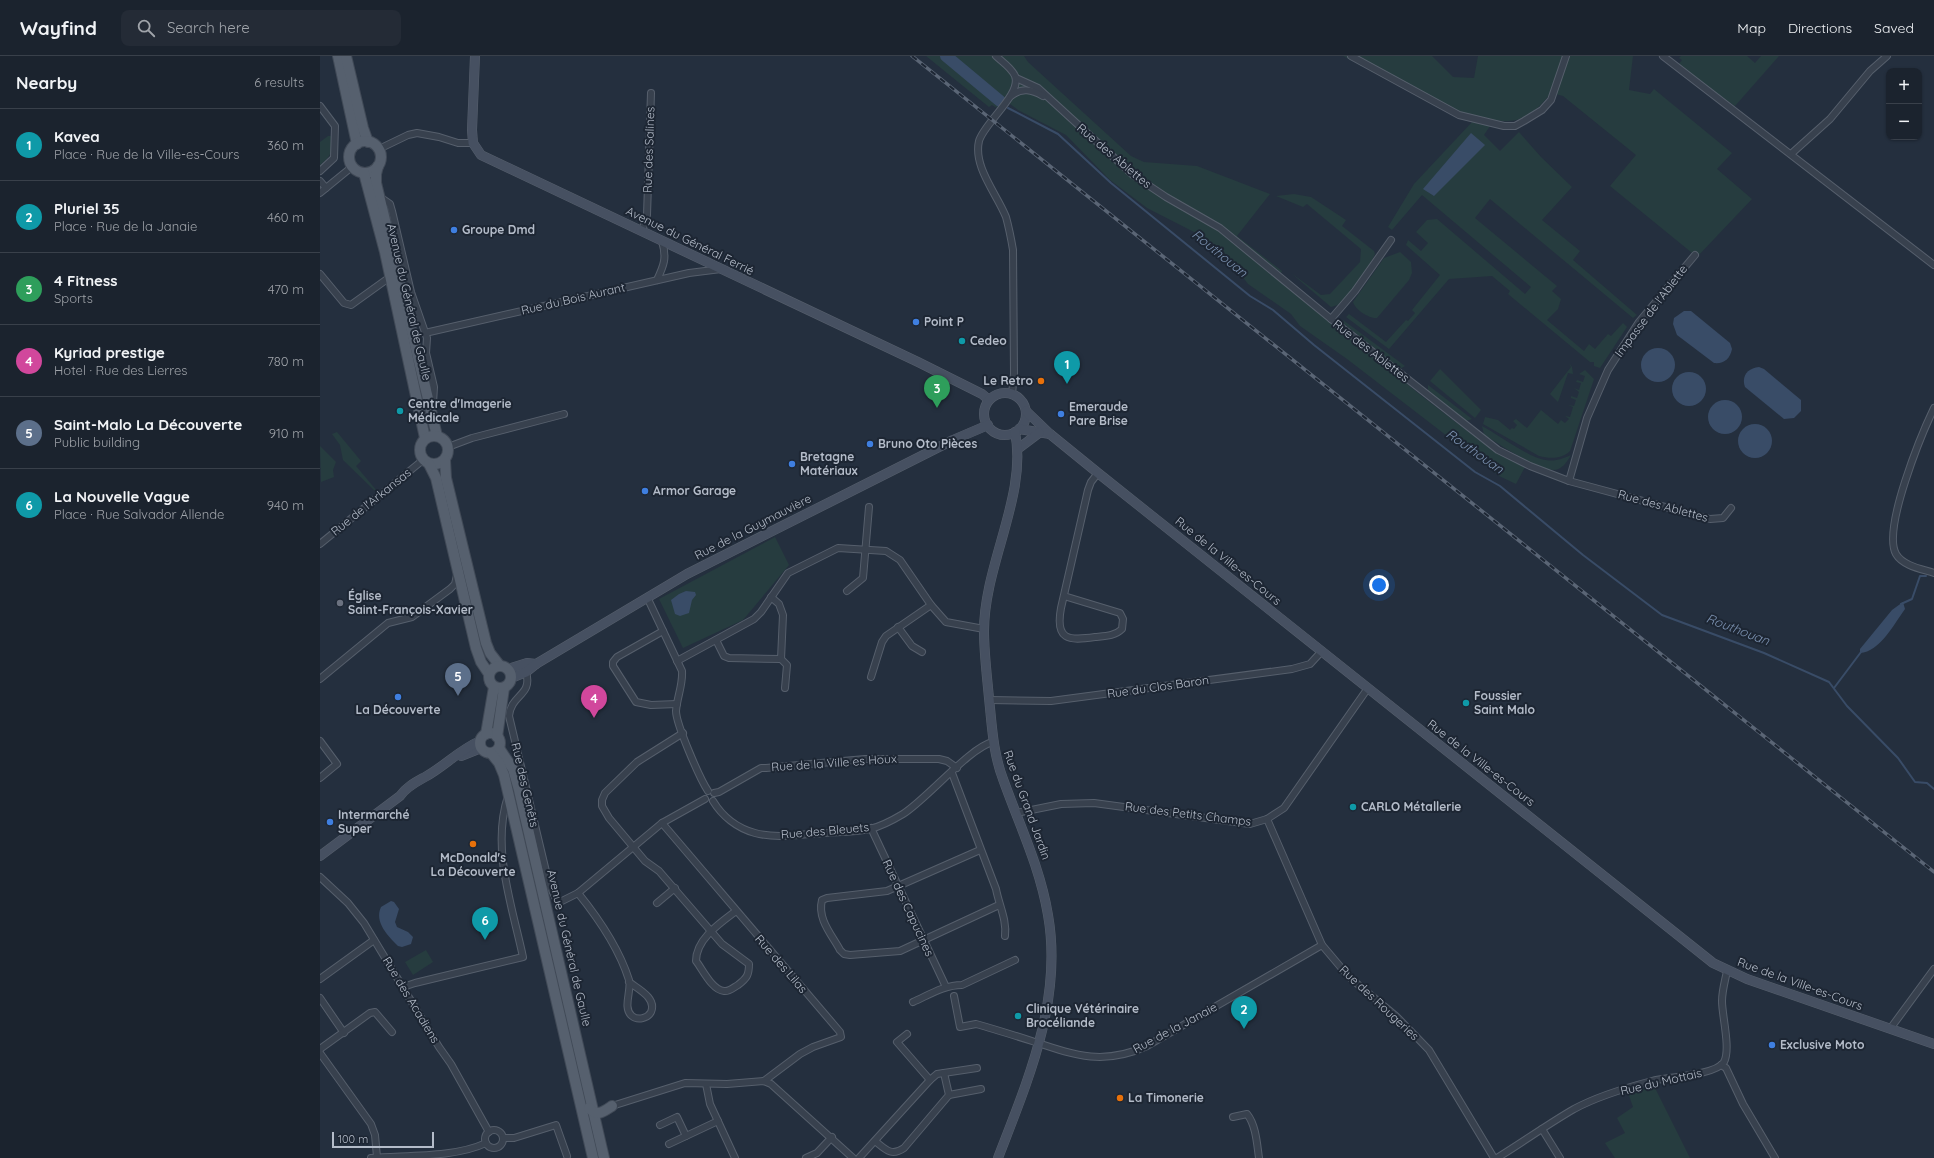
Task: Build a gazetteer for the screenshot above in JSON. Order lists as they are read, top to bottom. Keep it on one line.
{"streets":{"main road":["Avenue du Général de Gaulle"],"street":["Rue des Salines","Rue des Ablettes","Avenue du Général Ferrié","Rue du Bois Aurant","Impasse de l'Ablette","Rue de l'Arkansas","Rue de la Guymauvière","Rue de la Ville-es-Cours","Rue du Clos Baron","Rue de la Ville es Houx","Rue des Genêts","Rue du Grand Jardin","Rue des Petits Champs","Rue des Bleuets","Rue des Capucines","Rue des Lilas","Rue des Acadiens","Rue des Rougeries","Rue de la Janaie","Rue du Mottais"]},"crossings":[["Rue des Salines","Avenue du Général Ferrié"],["Rue des Ablettes","Impasse de l'Ablette"],["Avenue du Général Ferrié","Rue du Bois Aurant"],["Avenue du Général Ferrié","Rue de la Guymauvière"],["Avenue du Général Ferrié","Rue de la Ville-es-Cours"],["Avenue du Général Ferrié","Rue du Grand Jardin"],["Rue du Bois Aurant","Avenue du Général de Gaulle"],["Avenue du Général de Gaulle","Rue de l'Arkansas"],["Rue de la Guymauvière","Rue de la Ville-es-Cours"],["Rue de la Guymauvière","Rue des Genêts"],["Rue de la Guymauvière","Rue du Grand Jardin"],["Rue de la Ville-es-Cours","Rue du Clos Baron"],["Rue de la Ville-es-Cours","Rue du Grand Jardin"],["Rue de la Ville-es-Cours","Rue des Petits Champs"],["Rue du Clos Baron","Rue du Grand Jardin"],["Rue de la Ville es Houx","Rue des Bleuets"],["Rue du Grand Jardin","Rue des Petits Champs"],["Rue du Grand Jardin","Rue des Bleuets"],["Rue du Grand Jardin","Rue de la Janaie"],["Rue des Petits Champs","Rue des Rougeries"],["Rue des Bleuets","Rue des Capucines"],["Rue des Rougeries","Rue de la Janaie"],["Rue des Rougeries","Rue du Mottais"]],"water":["Routhouan"],"places":["Groupe Dmd","Point P","Cedeo","Le Retro","Centre d'Imagerie Médicale","Emeraude Pare Brise","Bruno Oto Pièces","Bretagne Matériaux","Armor Garage","Église Saint-François-Xavier","La Découverte","Foussier Saint Malo","CARLO Métallerie","Intermarché Super","McDonald's La Découverte","Clinique Vétérinaire Brocéliande","Exclusive Moto","La Timonerie"],"scale_bar":"100 m","page":{"header":"Wayfind","search":"Search here","nav":["Map","Directions","Saved"],"heading":["Nearby","6 results"],"map_buttons":["+","−"],"list":[{"mark":"1","name":"Kavea","note":"Place · Rue de la Ville-es-Cours","value":"360 m"},{"mark":"2","name":"Pluriel 35","note":"Place · Rue de la Janaie","value":"460 m"},{"mark":"3","name":"4 Fitness","note":"Sports","value":"470 m"},{"mark":"4","name":"Kyriad prestige","note":"Hotel · Rue des Lierres","value":"780 m"},{"mark":"5","name":"Saint-Malo La Découverte","note":"Public building","value":"910 m"},{"mark":"6","name":"La Nouvelle Vague","note":"Place · Rue Salvador Allende","value":"940 m"}],"pins":["1","3","5","4","6","2"],"scale":"100 m"}}
